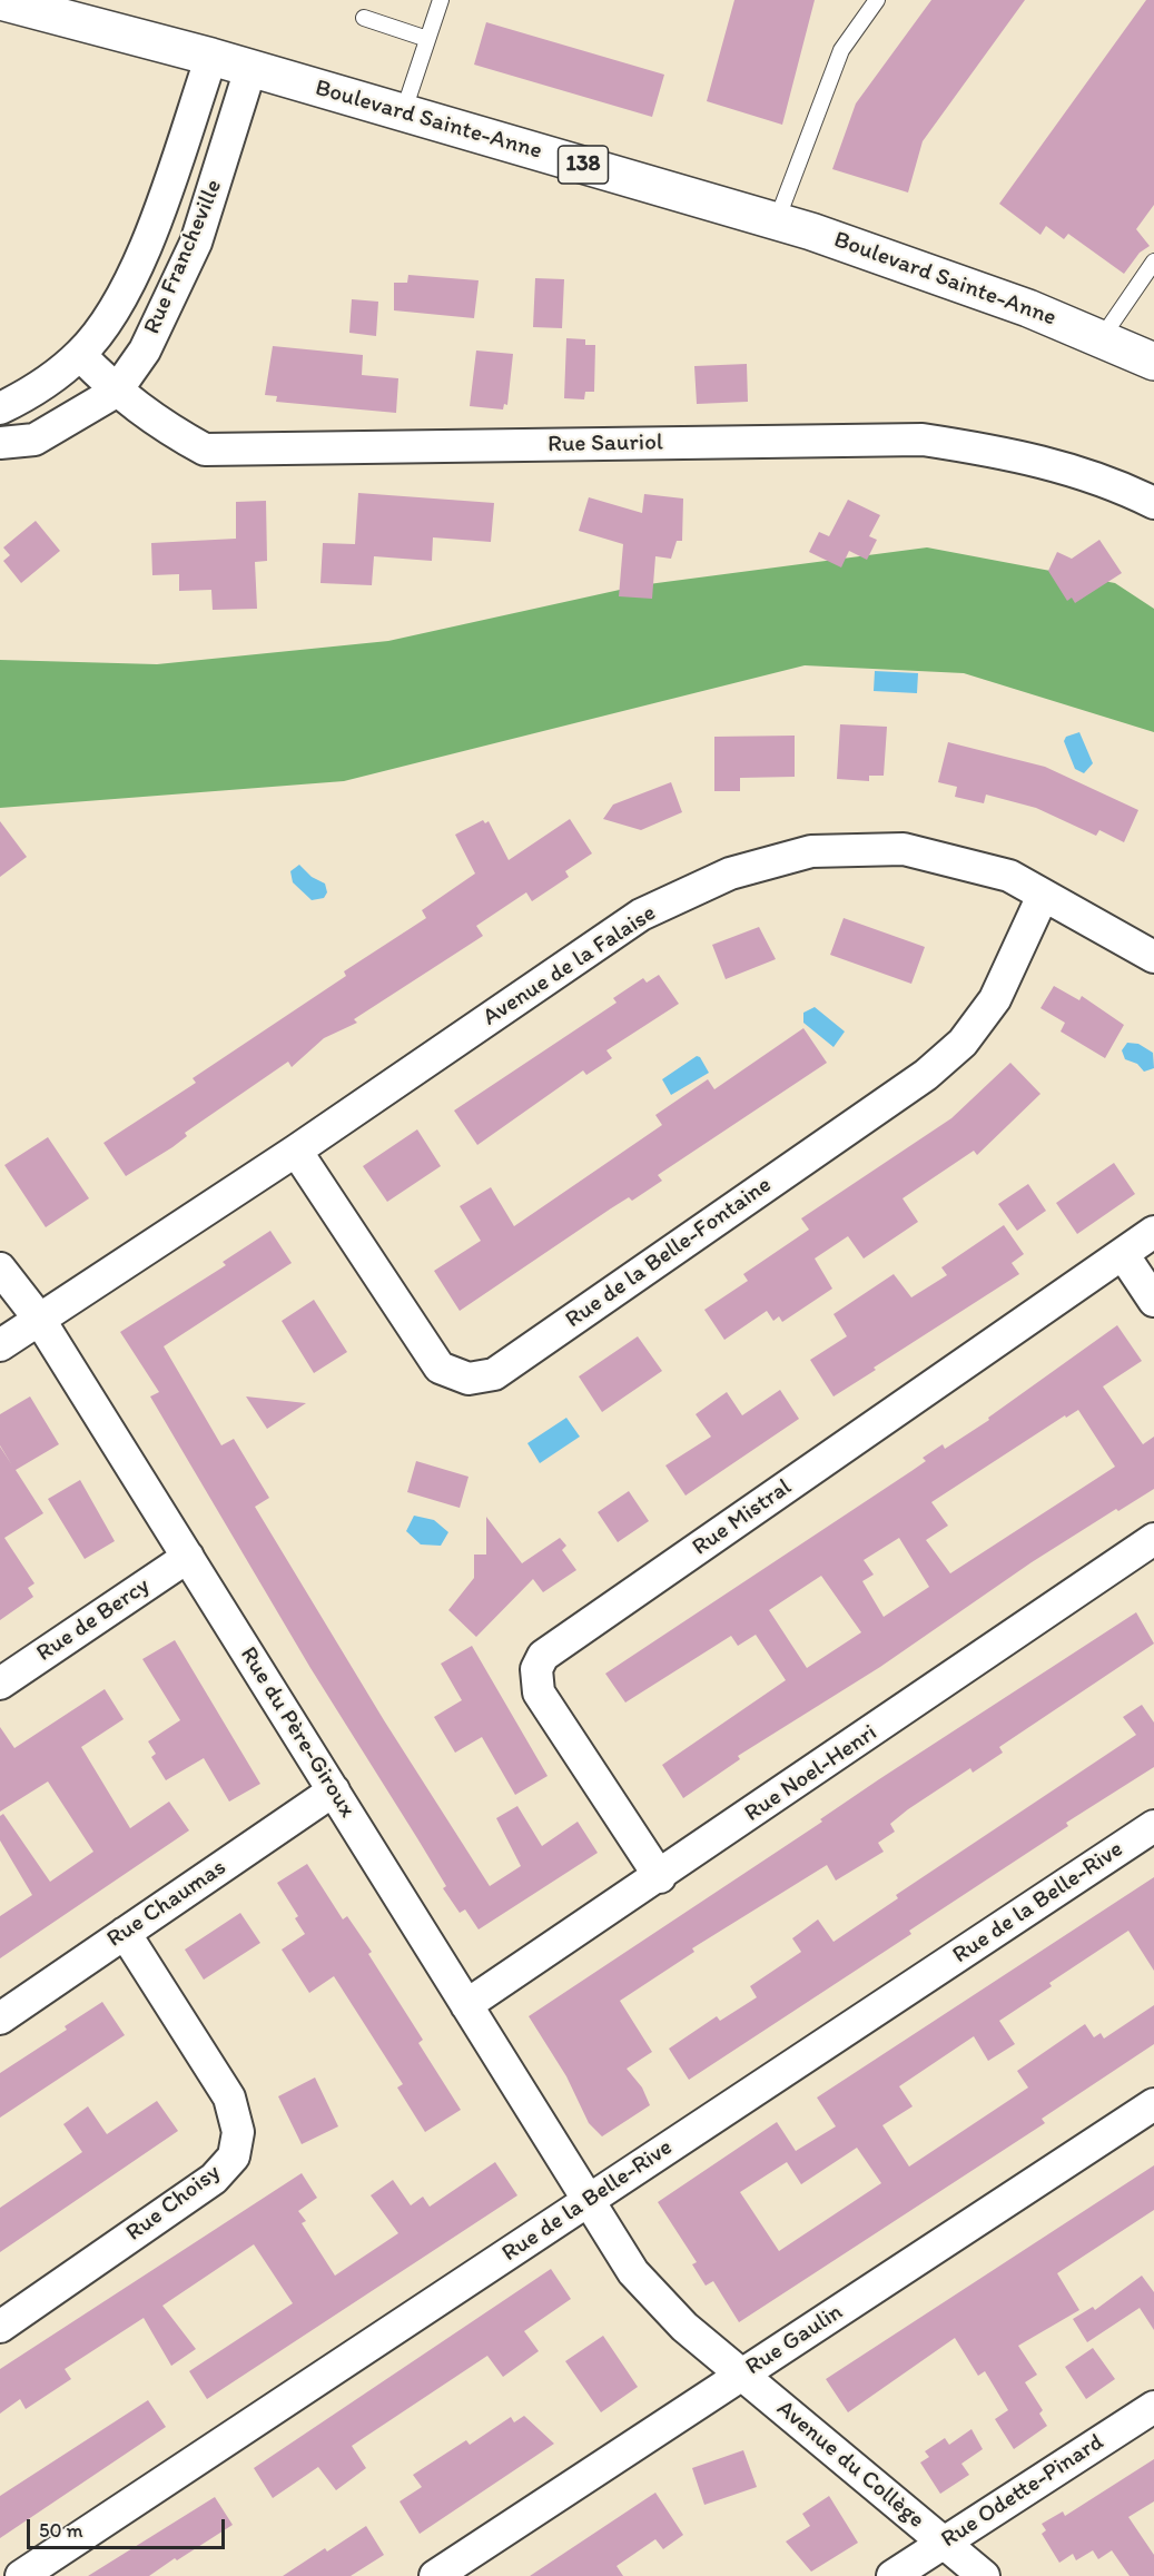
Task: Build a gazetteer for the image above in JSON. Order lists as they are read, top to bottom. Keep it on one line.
{"streets":{"main road":["Boulevard Sainte-Anne","138"],"street":["Rue Francheville","Rue Sauriol","Avenue de la Falaise","Rue de la Belle-Fontaine","Rue Mistral","Rue de Bercy","Rue du Père-Giroux","Rue Noel-Henri","Rue de la Belle-Rive","Rue Chaumas","Rue Choisy","Rue Gaulin","Avenue du Collège","Rue Odette-Pinard"]},"crossings":[["Boulevard Sainte-Anne","Rue Francheville"],["Rue Francheville","Rue Sauriol"],["Avenue de la Falaise","Rue de la Belle-Fontaine"],["Avenue de la Falaise","Rue du Père-Giroux"],["Rue Mistral","Rue Noel-Henri"],["Rue de Bercy","Rue du Père-Giroux"],["Rue du Père-Giroux","Rue Noel-Henri"],["Rue du Père-Giroux","Rue de la Belle-Rive"],["Rue du Père-Giroux","Rue Chaumas"],["Rue du Père-Giroux","Avenue du Collège"],["Rue de la Belle-Rive","Avenue du Collège"],["Rue Chaumas","Rue Choisy"],["Rue Gaulin","Avenue du Collège"],["Avenue du Collège","Rue Odette-Pinard"]],"scale_bar":"50 m"}
